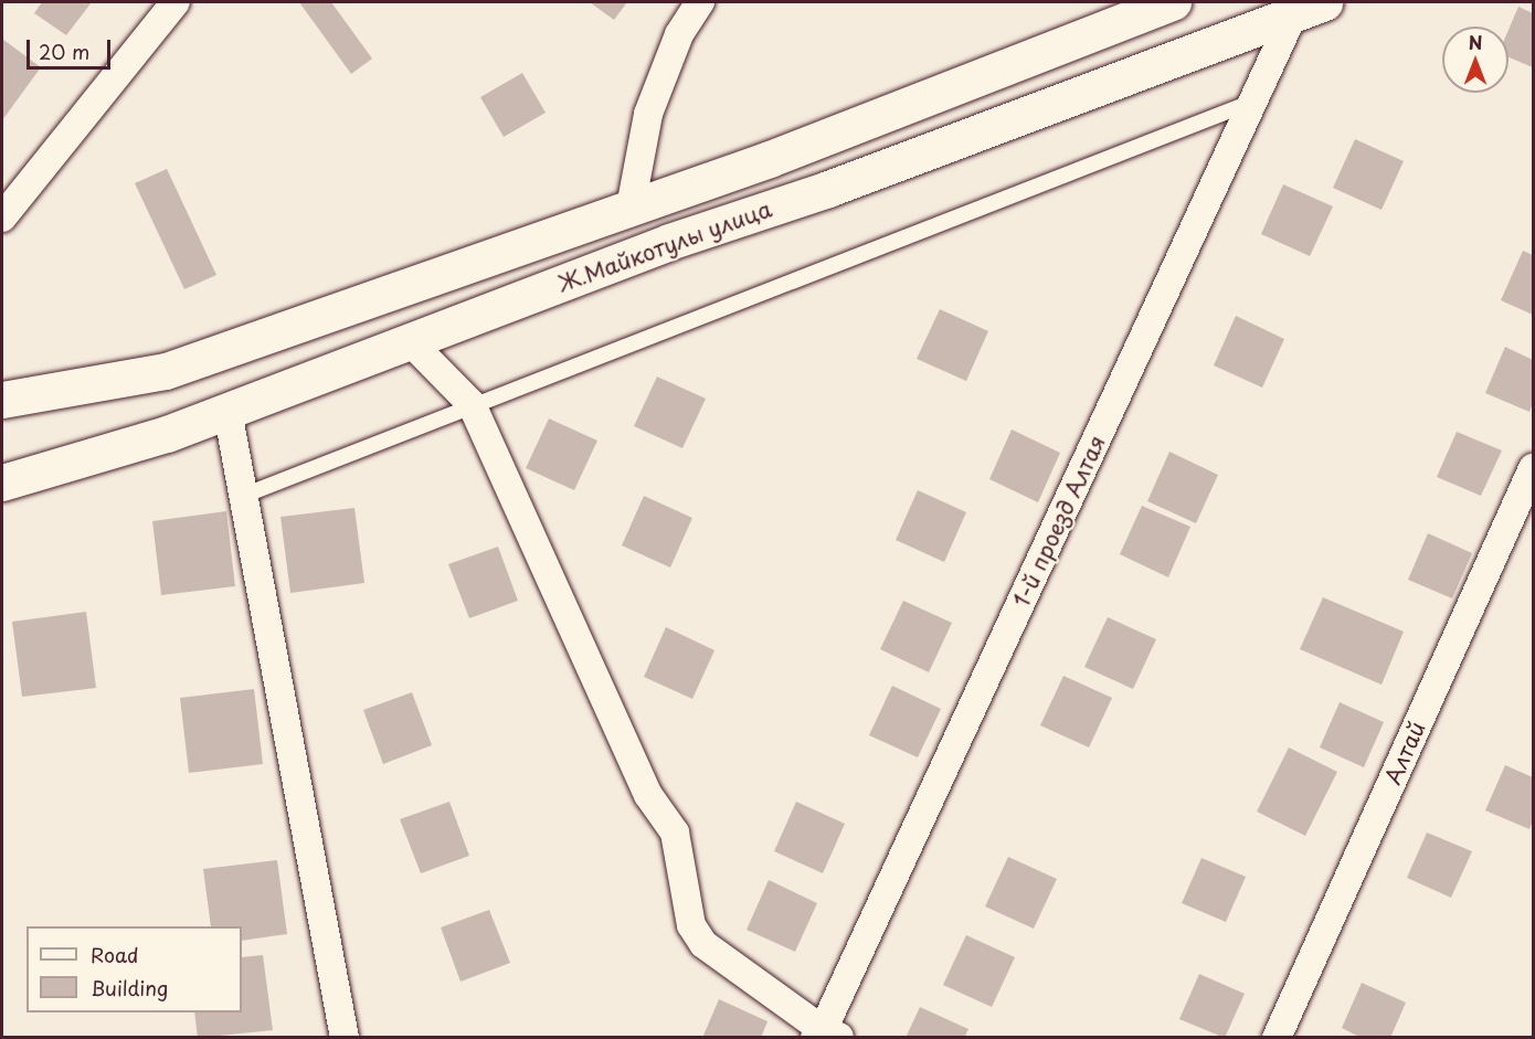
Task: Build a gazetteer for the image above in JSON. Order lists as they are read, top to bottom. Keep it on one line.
{"streets":{"street":["Ж.Майкотулы улица","1-й проезд Алтая","Алтай"]},"crossings":[["Ж.Майкотулы улица","1-й проезд Алтая"]],"legend":["Road","Building"],"scale_bar":"20 m","north":"top"}
